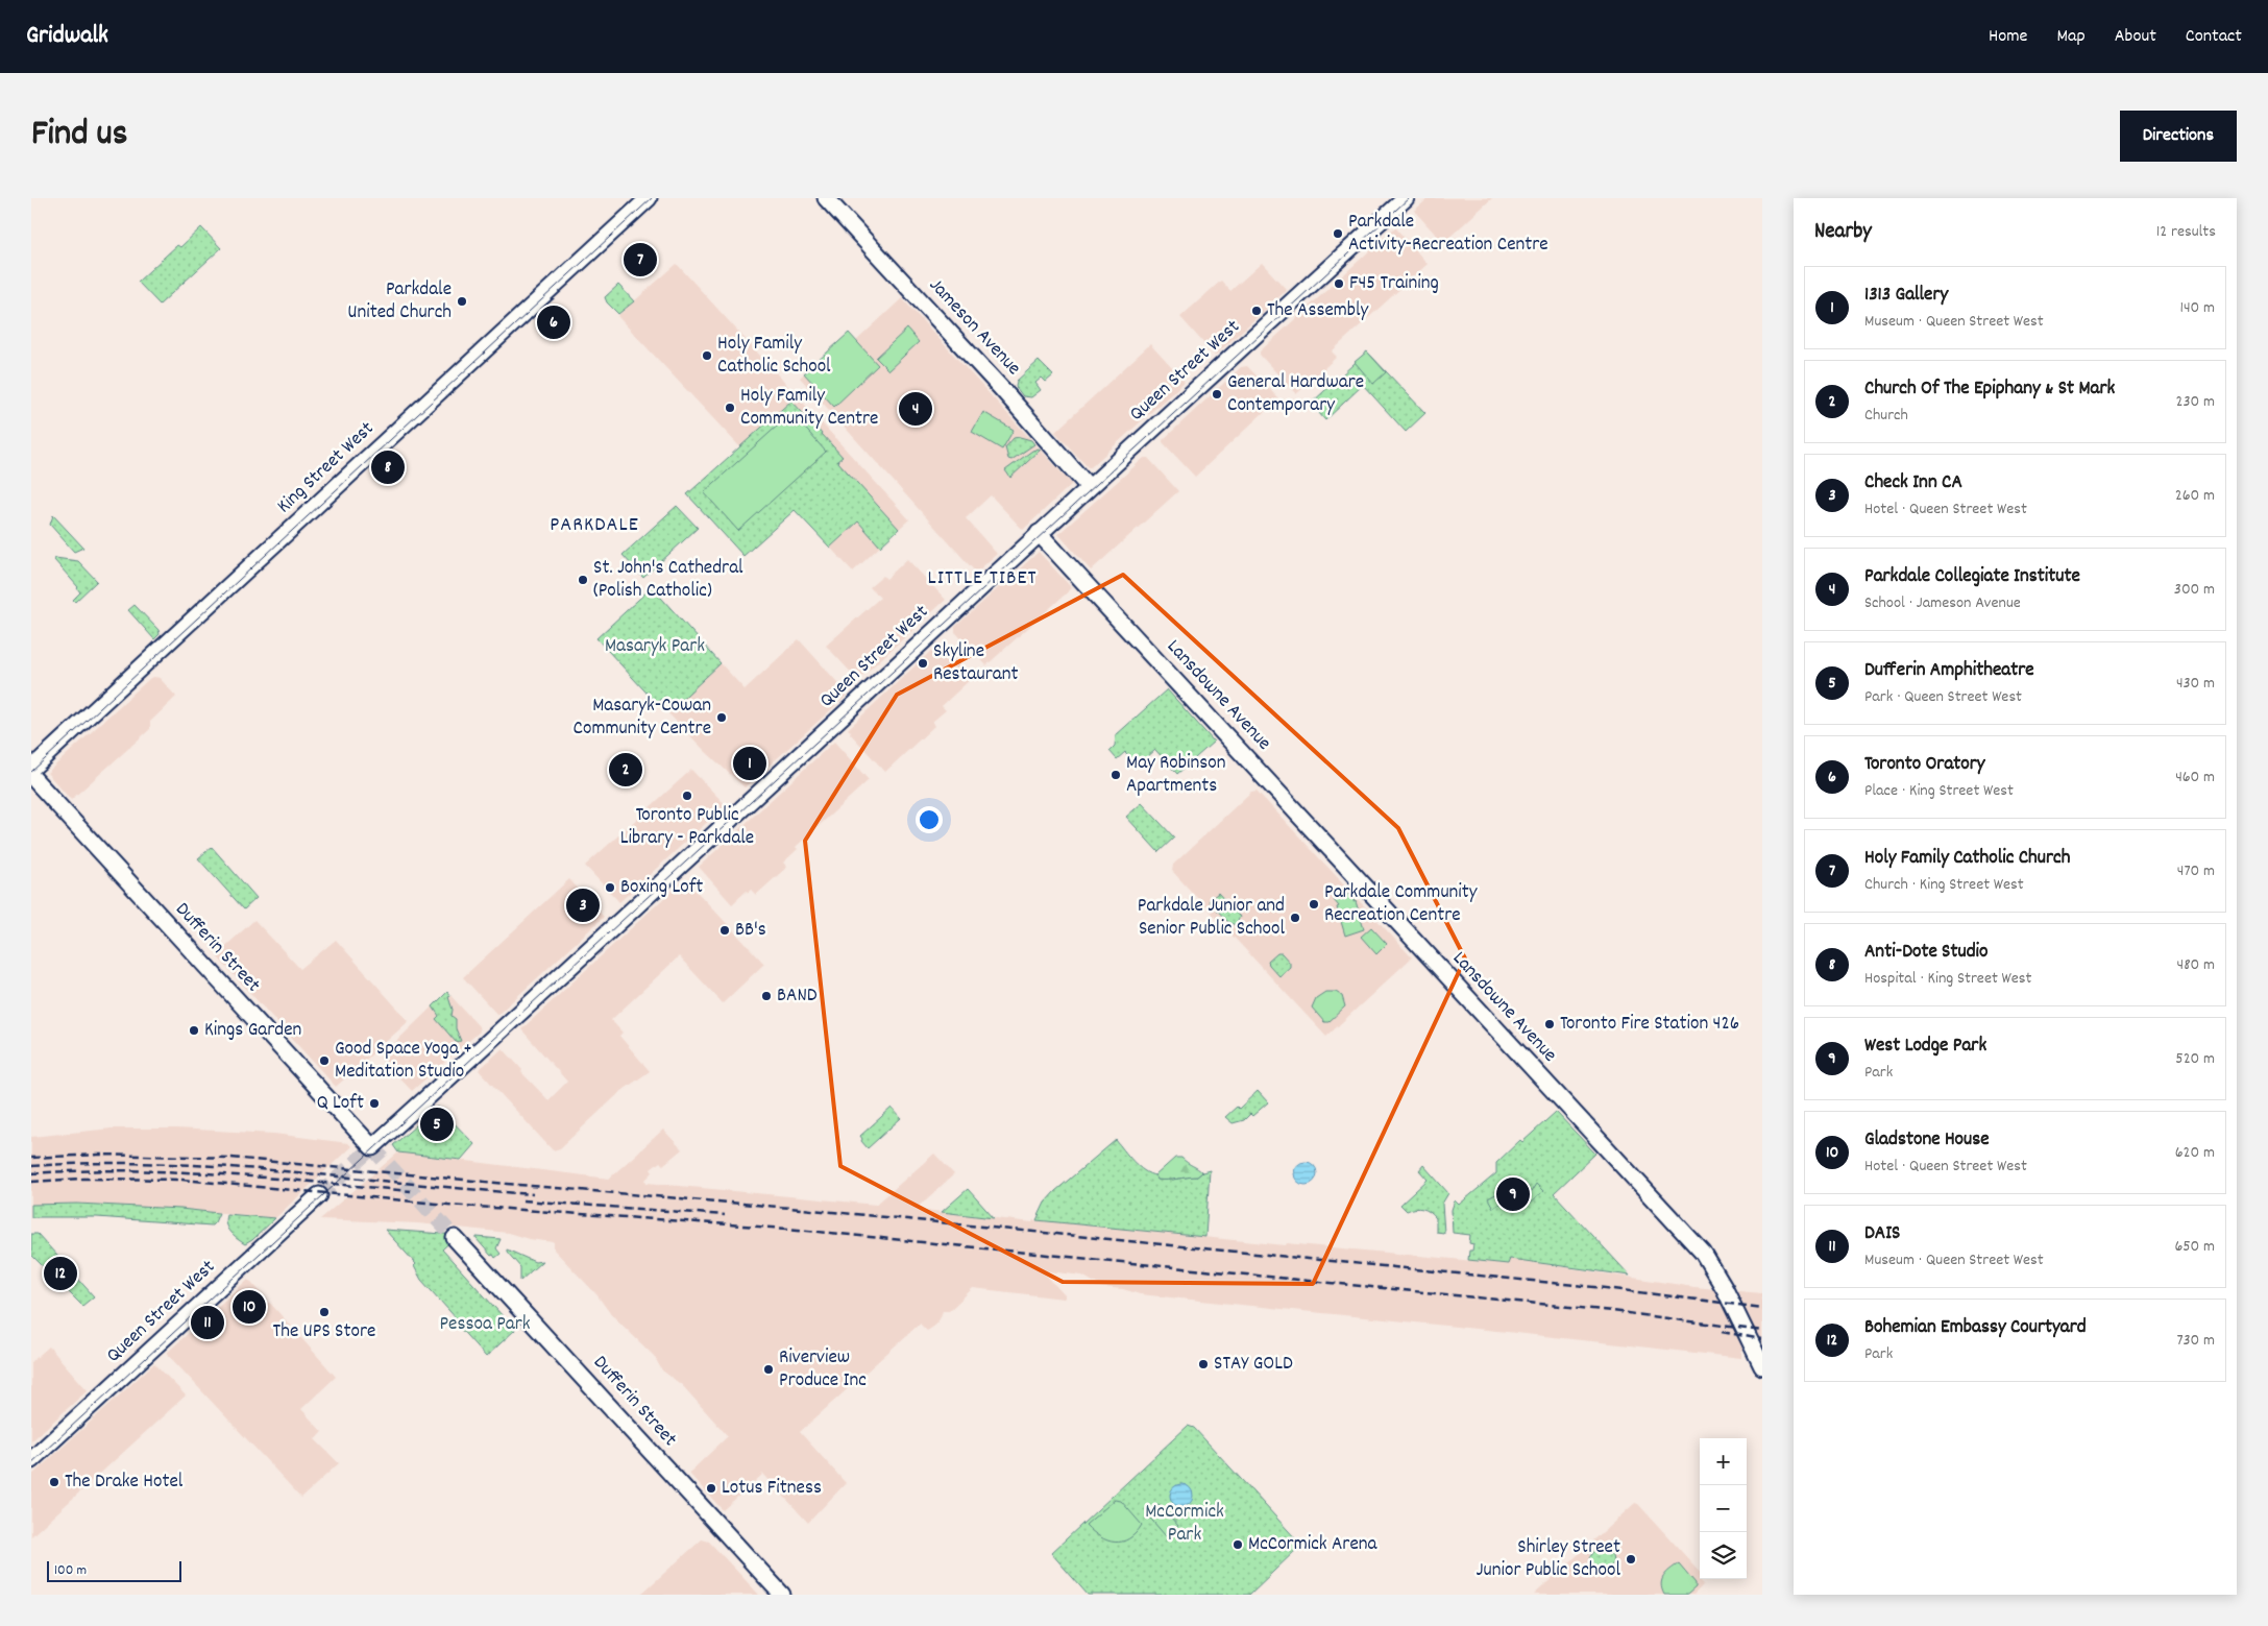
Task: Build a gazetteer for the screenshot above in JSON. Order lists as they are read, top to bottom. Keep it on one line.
{"streets":{"main road":["Jameson Avenue","Queen Street West","King Street West","Lansdowne Avenue","Dufferin Street"]},"crossings":[["Jameson Avenue","Queen Street West"],["Queen Street West","Lansdowne Avenue"],["Queen Street West","Dufferin Street"]],"districts":["PARKDALE","LITTLE TIBET"],"parks":["Masaryk Park","Pessoa Park","McCormick Park"],"places":["Parkdale Activity-Recreation Centre","F45 Training","Parkdale United Church","The Assembly","Holy Family Catholic School","General Hardware Contemporary","Holy Family Community Centre","St. John's Cathedral (Polish Catholic)","Skyline Restaurant","Masaryk-Cowan Community Centre","May Robinson Apartments","Toronto Public Library - Parkdale","Boxing Loft","Parkdale Community Recreation Centre","Parkdale Junior and Senior Public School","BB's","BAND","Toronto Fire Station 426","Kings Garden","Good Space Yoga + Meditation Studio","Q Loft","The UPS Store","STAY GOLD","Riverview Produce Inc","The Drake Hotel","Lotus Fitness","McCormick Arena","Shirley Street Junior Public School"],"scale_bar":"100 m","page":{"header":"Gridwalk","nav":["Home","Map","About","Contact"],"title":"Find us","buttons":"Directions","heading":["Nearby","12 results"],"pins":["7","6","4","8","1","2","3","5","9","12","10","11"],"list":[{"mark":"1","name":"1313 Gallery","note":"Museum · Queen Street West","value":"140 m"},{"mark":"2","name":"Church Of The Epiphany & St Mark","note":"Church","value":"230 m"},{"mark":"3","name":"Check Inn CA","note":"Hotel · Queen Street West","value":"260 m"},{"mark":"4","name":"Parkdale Collegiate Institute","note":"School · Jameson Avenue","value":"300 m"},{"mark":"5","name":"Dufferin Amphitheatre","note":"Park · Queen Street West","value":"430 m"},{"mark":"6","name":"Toronto Oratory","note":"Place · King Street West","value":"460 m"},{"mark":"7","name":"Holy Family Catholic Church","note":"Church · King Street West","value":"470 m"},{"mark":"8","name":"Anti-Dote Studio","note":"Hospital · King Street West","value":"480 m"},{"mark":"9","name":"West Lodge Park","note":"Park","value":"520 m"},{"mark":"10","name":"Gladstone House","note":"Hotel · Queen Street West","value":"620 m"},{"mark":"11","name":"DAIS","note":"Museum · Queen Street West","value":"650 m"},{"mark":"12","name":"Bohemian Embassy Courtyard","note":"Park","value":"730 m"}],"map_buttons":["+","−"],"scale":"100 m"}}
